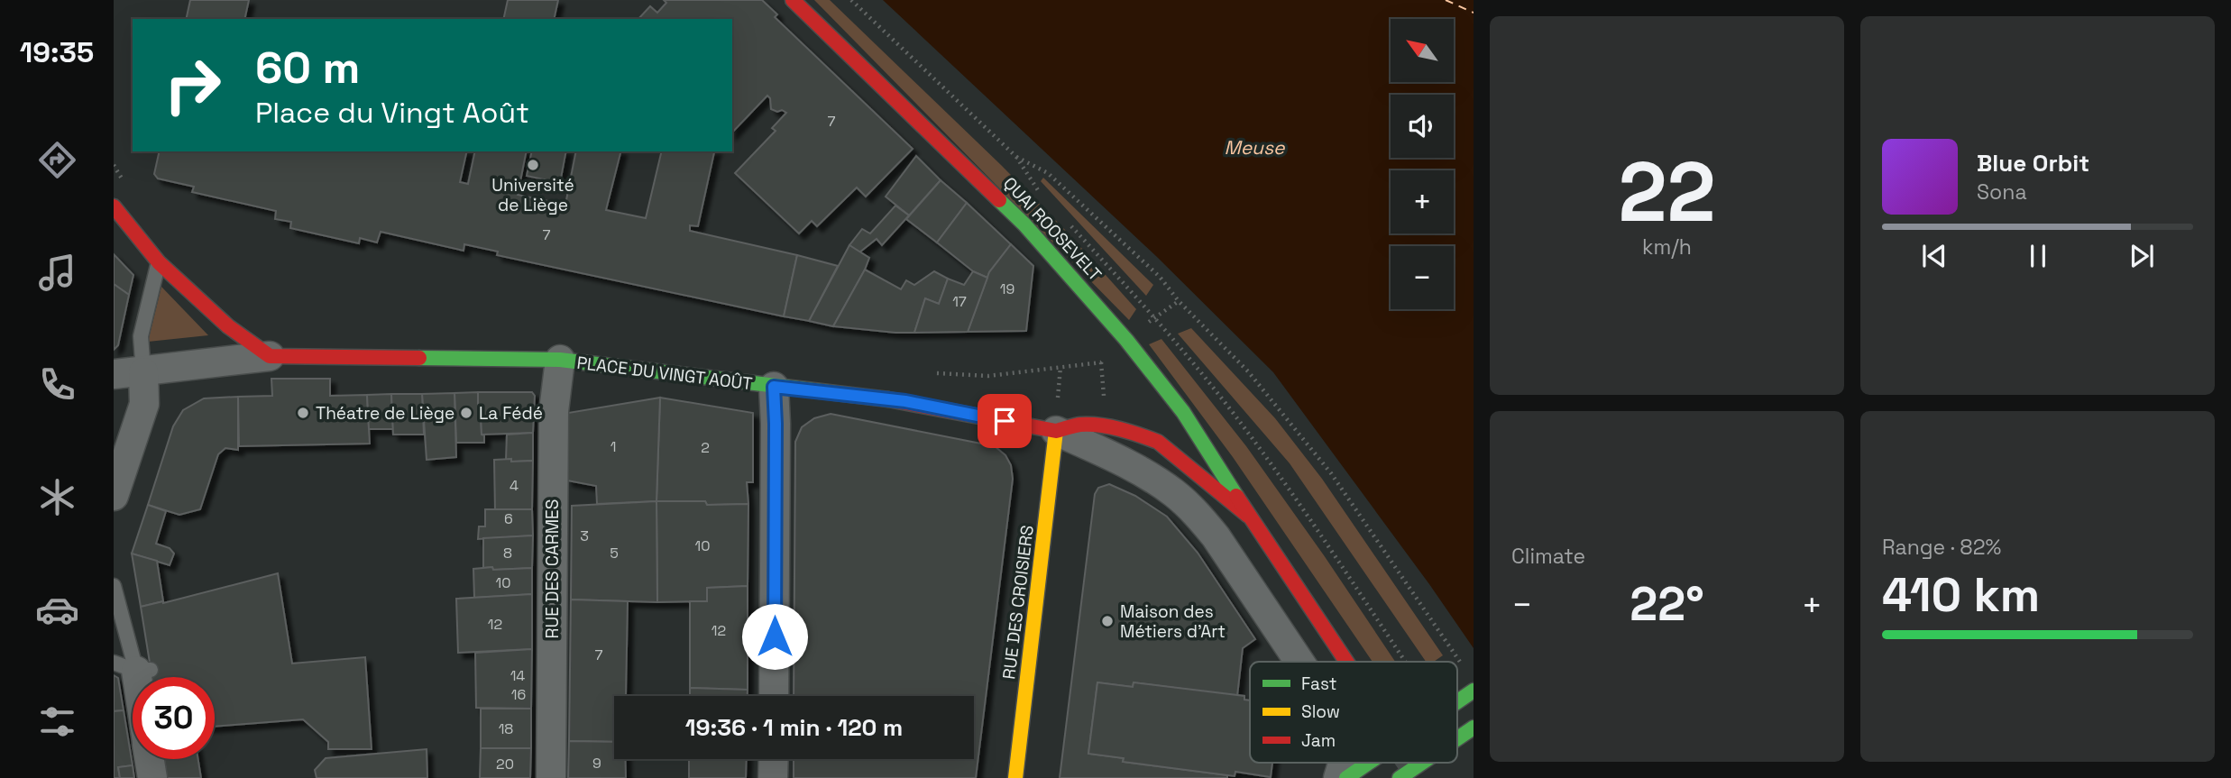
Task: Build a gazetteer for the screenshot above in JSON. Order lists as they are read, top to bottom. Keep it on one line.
{"streets":{"street":["QUAI ROOSEVELT","PLACE DU VINGT AOÛT","RUE DES CARMES","RUE DES CROISIERS"]},"crossings":[["PLACE DU VINGT AOÛT","RUE DES CARMES"],["PLACE DU VINGT AOÛT","RUE DES CROISIERS"]],"water":["Meuse"],"places":["Université de Liège","Théatre de Liège","La Fédé","Maison des Métiers d'Art"],"house_numbers":["7","7","19","17","1","2","4","6","3","10","8","5","10","12","12","7","14","16","18","9","20"],"legend":["Fast","Slow","Jam"],"north":"top left","page":{"tabs":"19:35","tile":[["22","km/h"],"Climate",["Range · 82%","410 km"]],"map_buttons":["+","−"],"turn":["60 m","Place du Vingt Août"],"song":["Blue Orbit","Sona"],"heat":["−","22°","+"],"limit":"30","trip":"19:36 · 1 min · 120 m"}}
